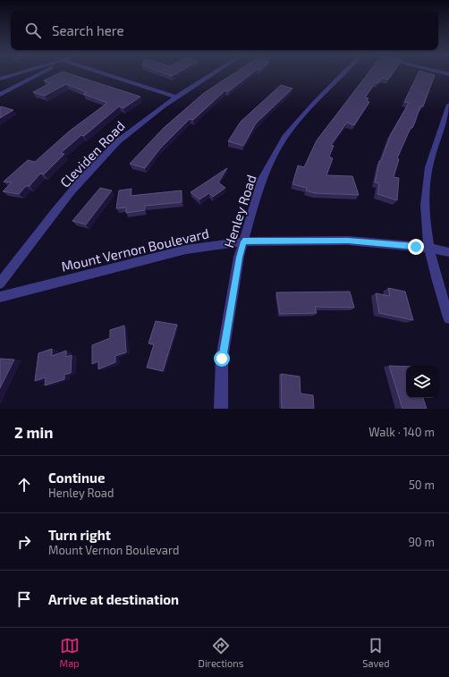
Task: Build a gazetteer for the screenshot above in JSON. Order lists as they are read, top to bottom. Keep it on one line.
{"streets":{"street":["Cleviden Road","Henley Road","Mount Vernon Boulevard"]},"crossings":[["Henley Road","Mount Vernon Boulevard"]],"page":{"search":"Search here","heading":["2 min","Walk · 140 m"],"list":[["Continue","Henley Road","50 m"],["Turn right","Mount Vernon Boulevard","90 m"],"Arrive at destination"],"nav":["Map","Directions","Saved"]}}
